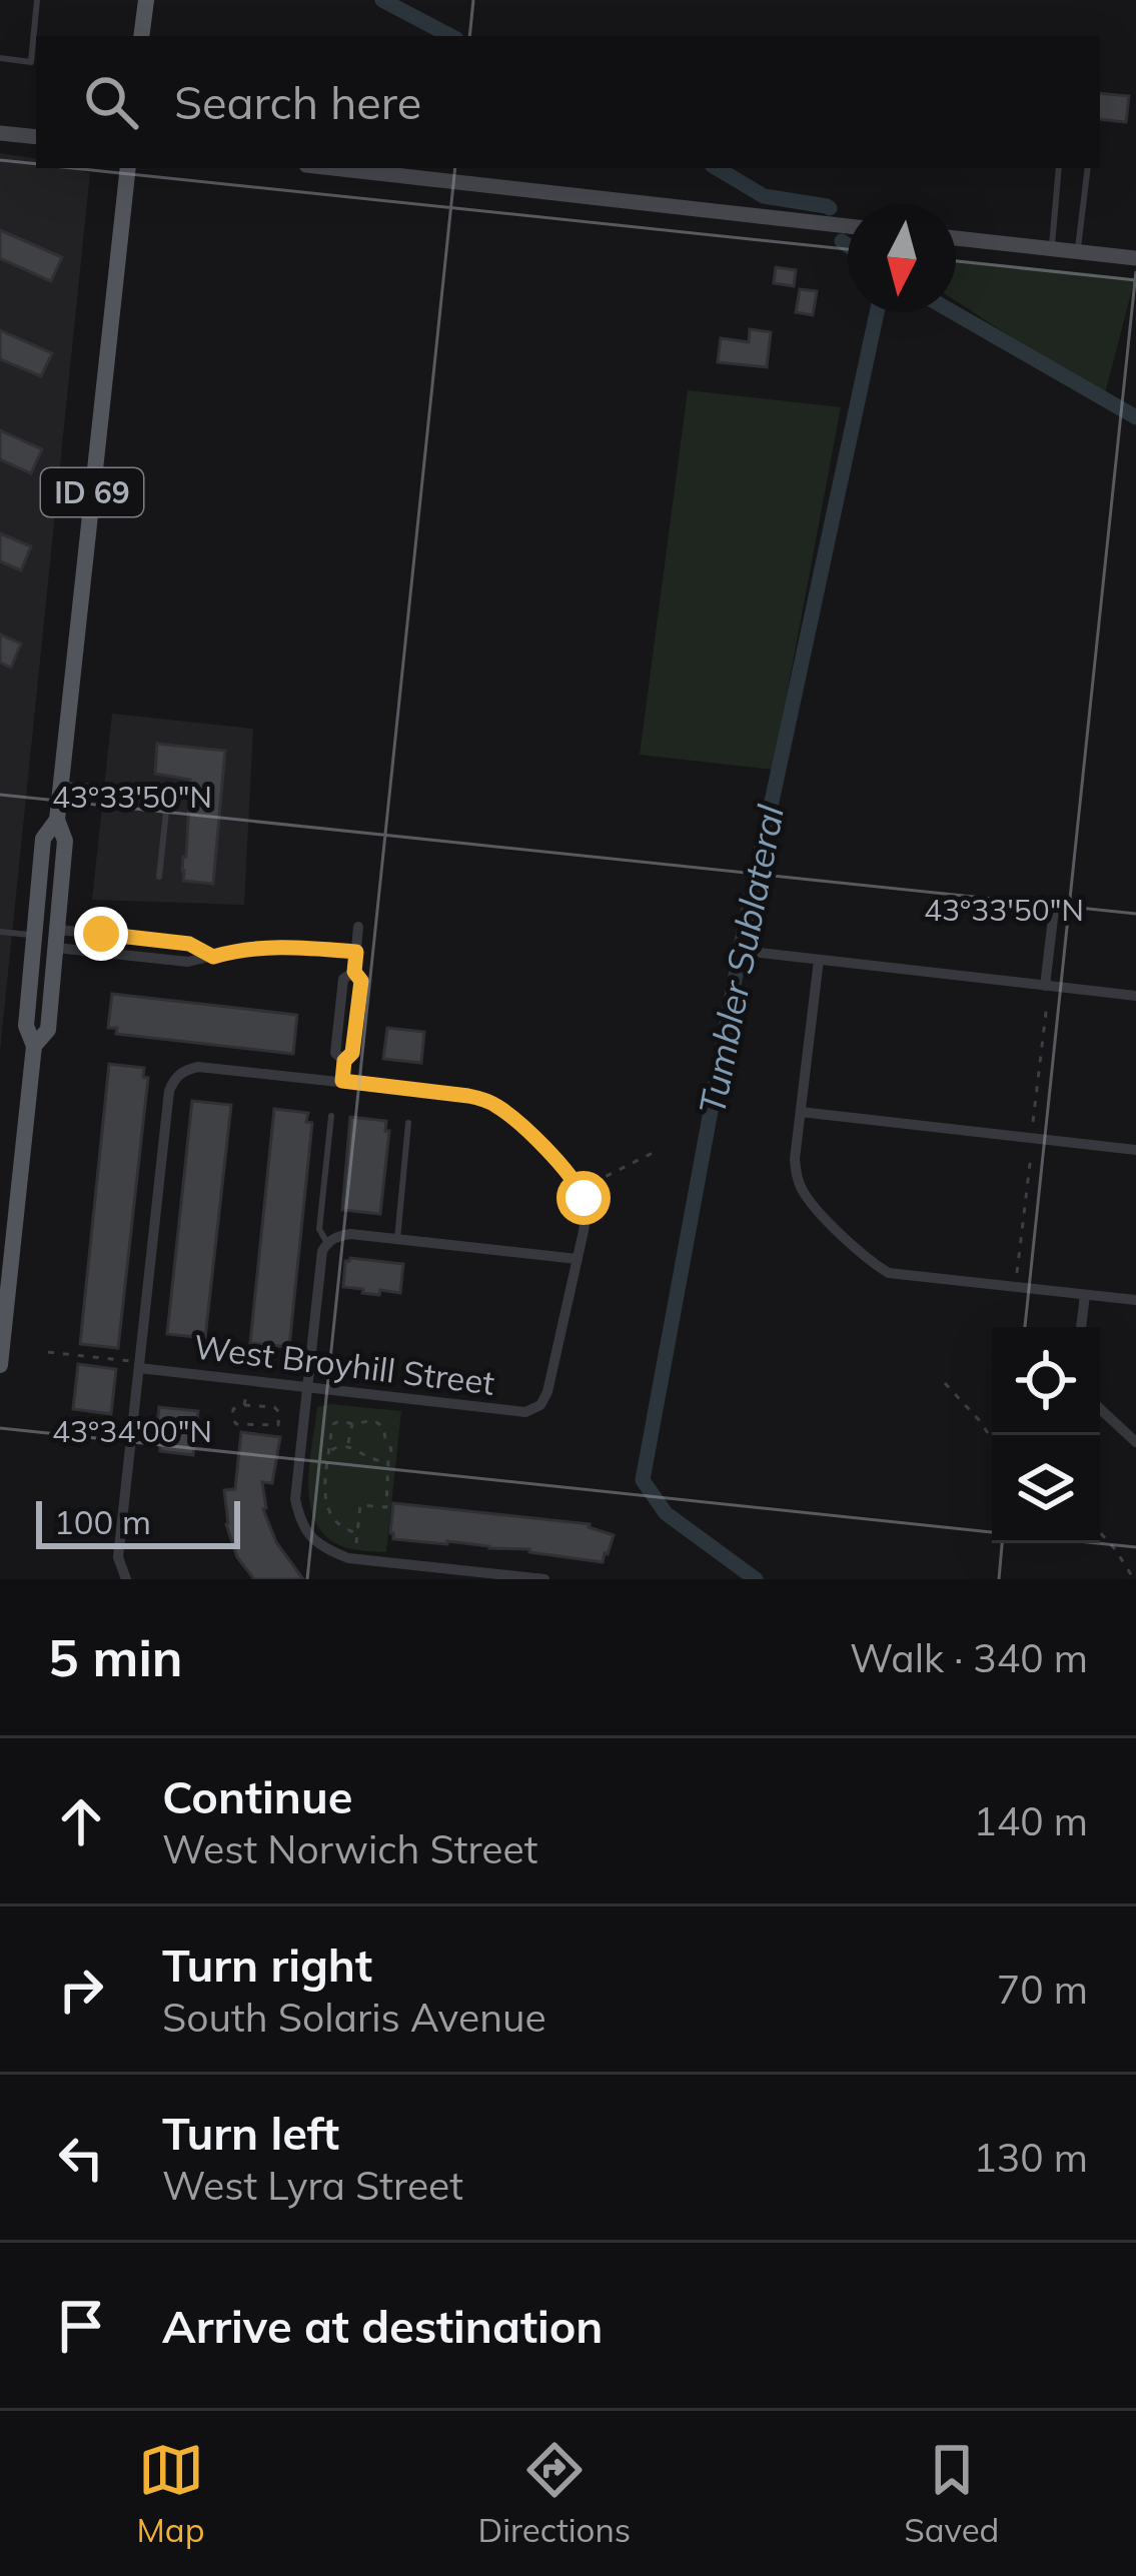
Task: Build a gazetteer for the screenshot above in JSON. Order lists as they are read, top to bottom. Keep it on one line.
{"streets":{"main road":["ID 69"],"street":["West Broyhill Street"]},"water":["Tumbler Sublateral"],"scale_bar":"100 m","north":"bottom","page":{"search":"Search here","scale":"100 m","heading":["5 min","Walk · 340 m"],"list":[["Continue","West Norwich Street","140 m"],["Turn right","South Solaris Avenue","70 m"],["Turn left","West Lyra Street","130 m"],"Arrive at destination"],"nav":["Map","Directions","Saved"]},"coordinates":["43°33'50\"N","43°34'00\"N"]}
